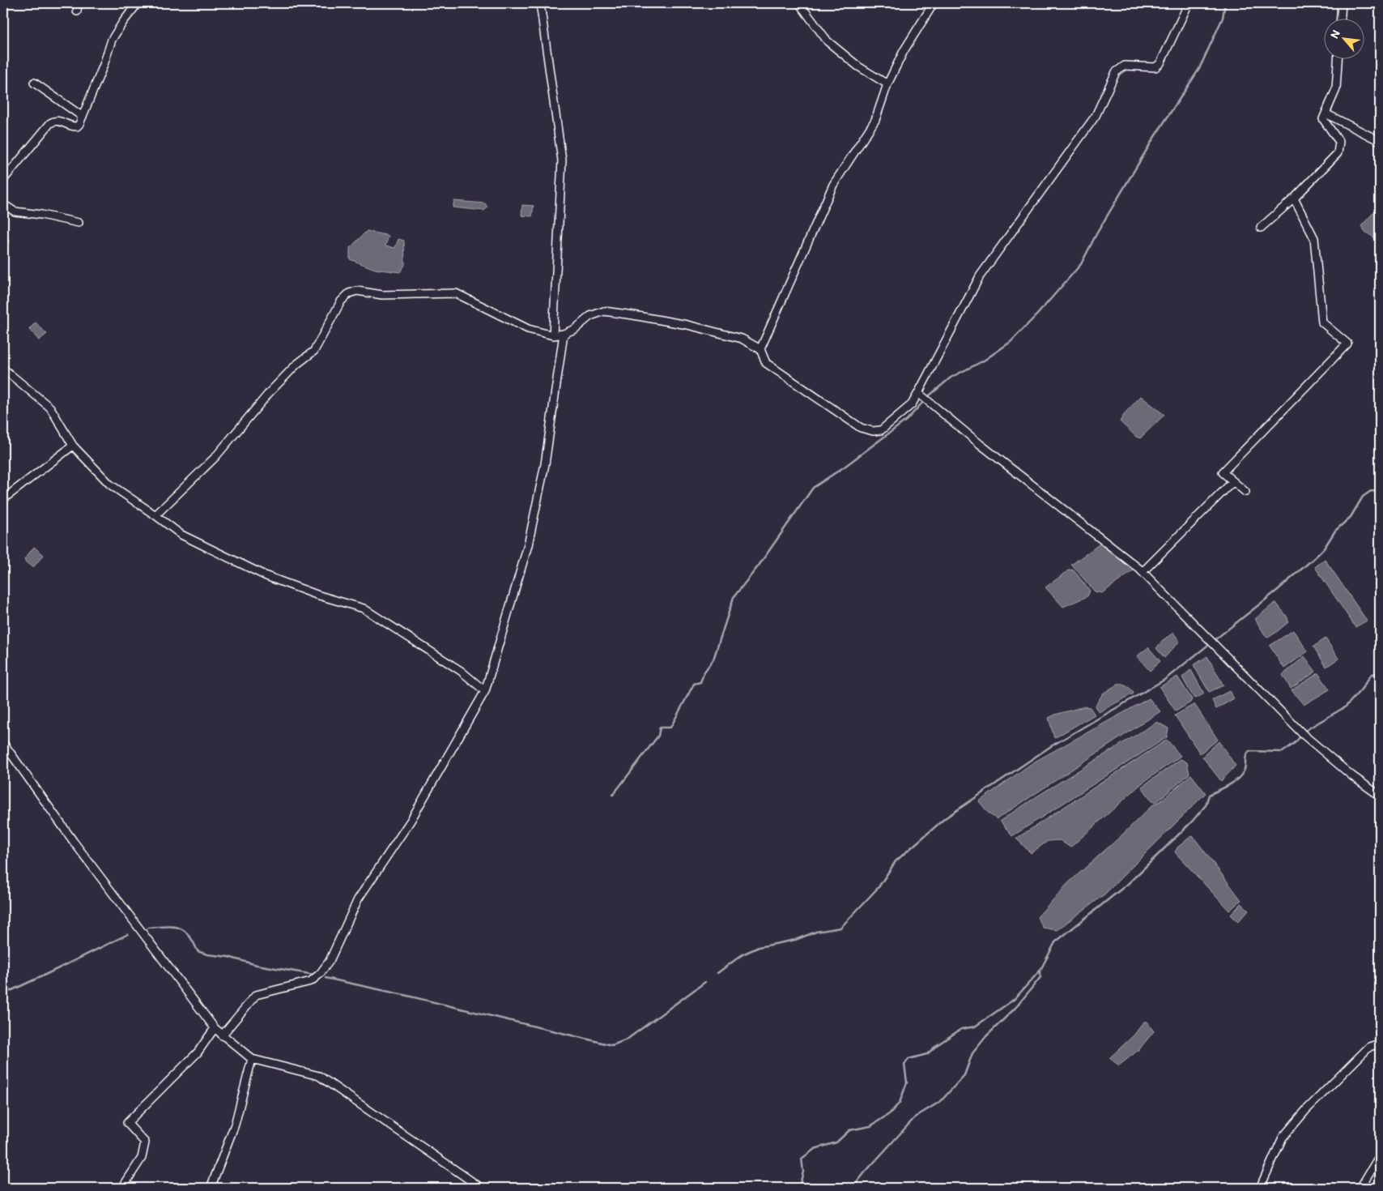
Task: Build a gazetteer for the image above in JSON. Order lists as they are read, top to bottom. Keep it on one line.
{"north":"top left"}
